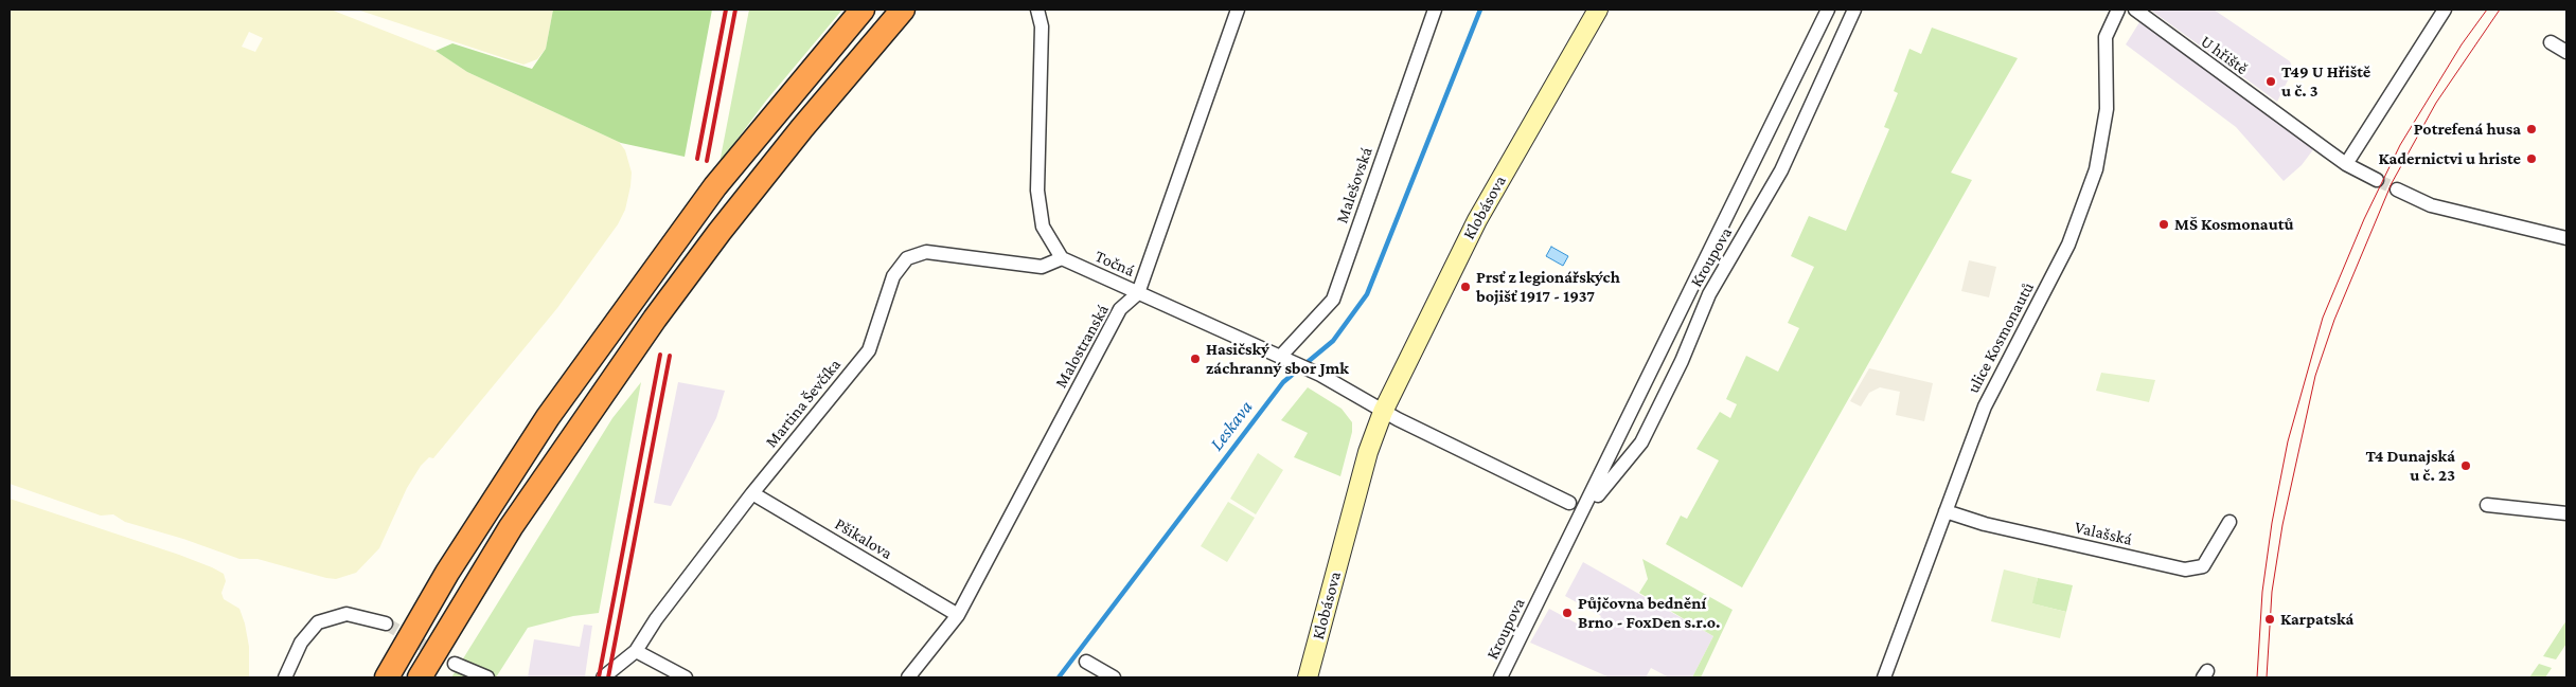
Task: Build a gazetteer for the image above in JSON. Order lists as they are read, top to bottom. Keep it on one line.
{"streets":{"street":["U hřiště","Malešovská","Klobásova","Kroupova","Točná","ulice Kosmonautů","Malostranská","Martina Ševčíka","Valašská","Pšikalova"]},"crossings":[["Malešovská","Točná"],["Klobásova","Točná"],["Točná","Malostranská"],["Točná","Martina Ševčíka"],["ulice Kosmonautů","Valašská"],["Malostranská","Pšikalova"],["Martina Ševčíka","Pšikalova"]],"water":["Leskava"],"places":["T49 U Hřiště u č. 3","Potrefená husa","Kadernictvi u hriste","MŠ Kosmonautů","Prsť z legionářských bojišť 1917 - 1937","Hasičský záchranný sbor Jmk","T4 Dunajská u č. 23","Půjčovna bednění Brno - FoxDen s.r.o.","Karpatská"]}
